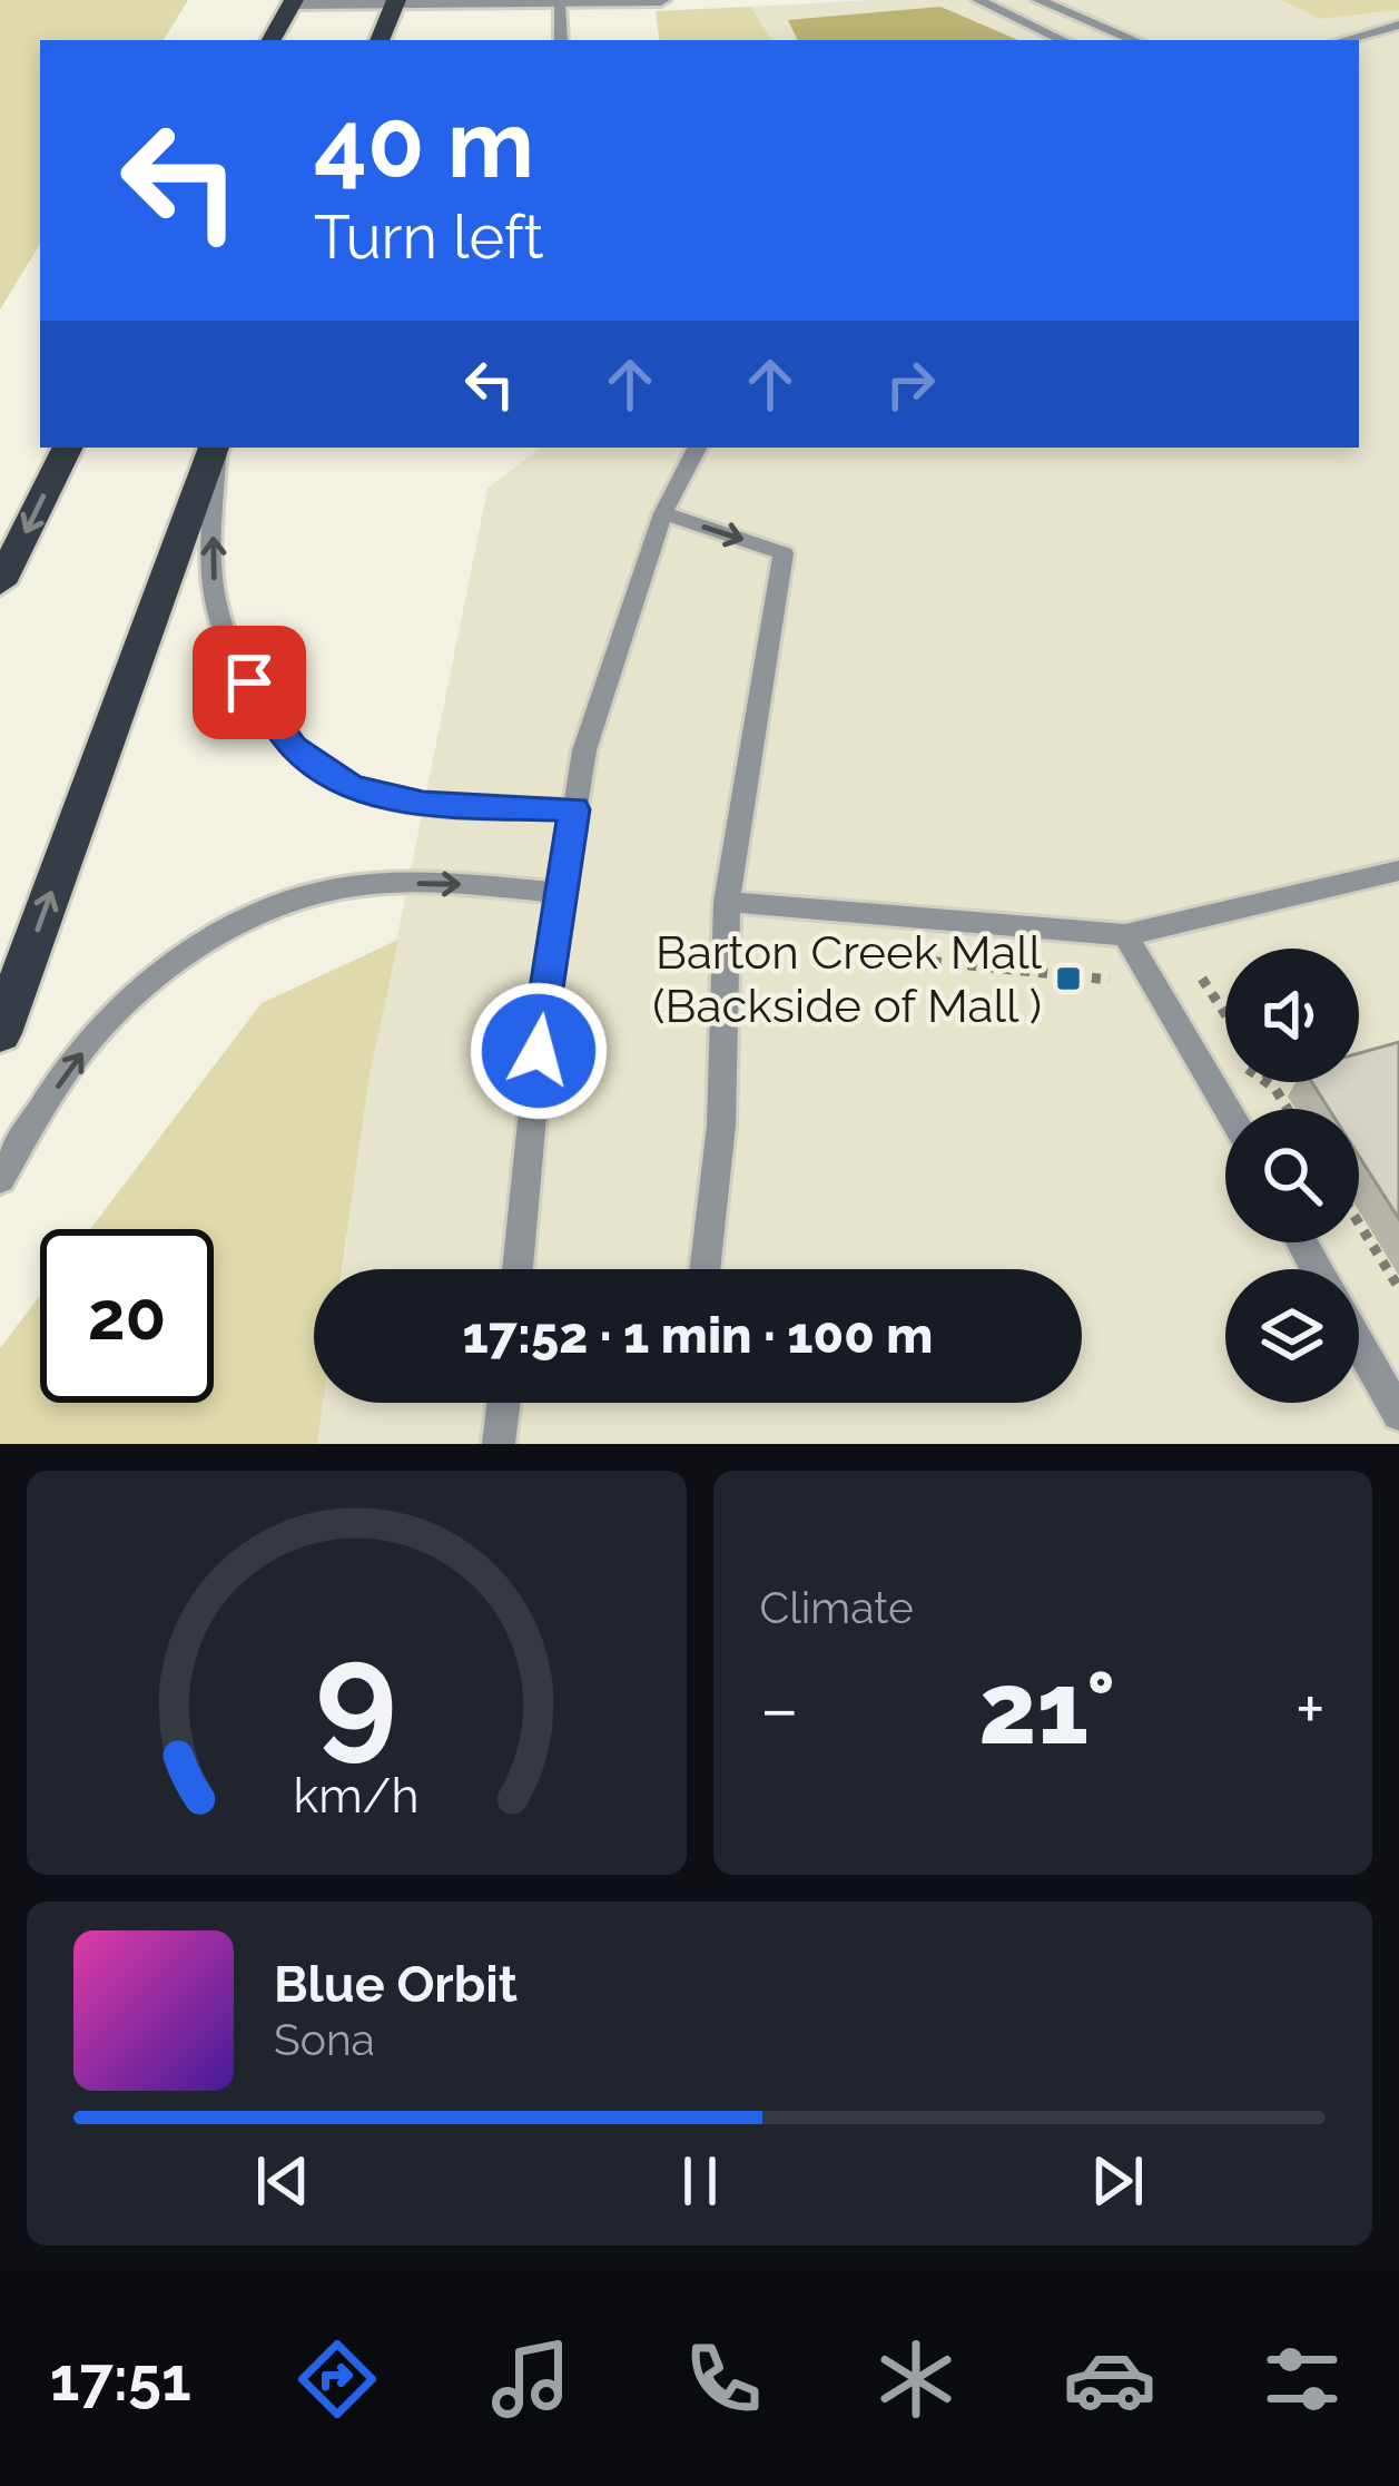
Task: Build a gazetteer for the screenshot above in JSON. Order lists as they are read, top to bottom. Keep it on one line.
{"places":{"transit":["Barton Creek Mall (Backside of Mall )"]},"page":{"turn":["40 m","Turn left"],"limit":"20","trip":"17:52 · 1 min · 100 m","tile":"Climate","heat":["−","21°","+"],"song":["Blue Orbit","Sona"],"tabs":"17:51","gauge":["9","km/h"]}}
